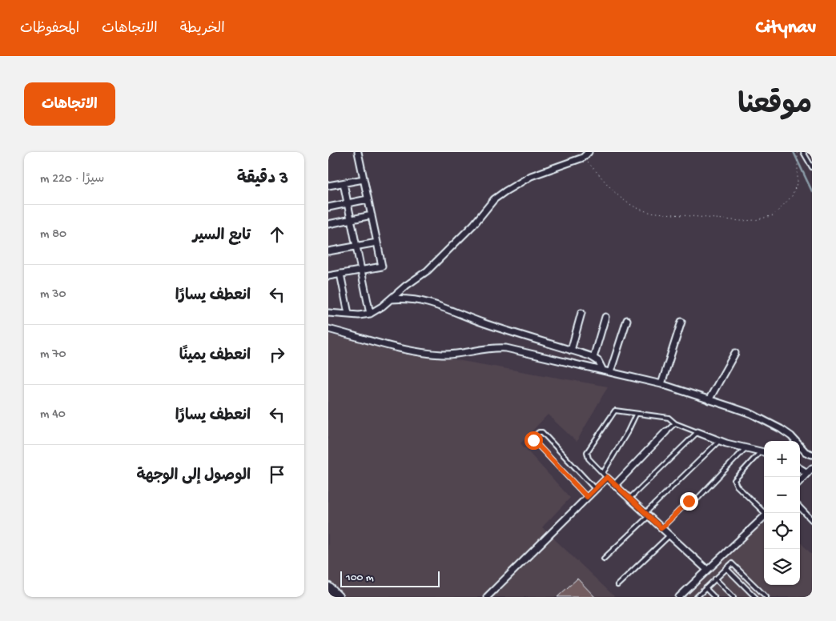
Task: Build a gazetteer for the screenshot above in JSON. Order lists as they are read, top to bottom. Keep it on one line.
{"scale_bar":"100 m","page":{"header":"Citynav","nav":["الخريطة","الاتجاهات","المحفوظات"],"title":"موقعنا","buttons":"الاتجاهات","heading":["3 دقيقة","سيرًا · 220 m"],"list":[["تابع السير","80 m"],["انعطف يسارًا","30 m"],["انعطف يمينًا","70 m"],["انعطف يسارًا","40 m"],"الوصول إلى الوجهة"],"map_buttons":["+","−"],"scale":"100 m"}}
